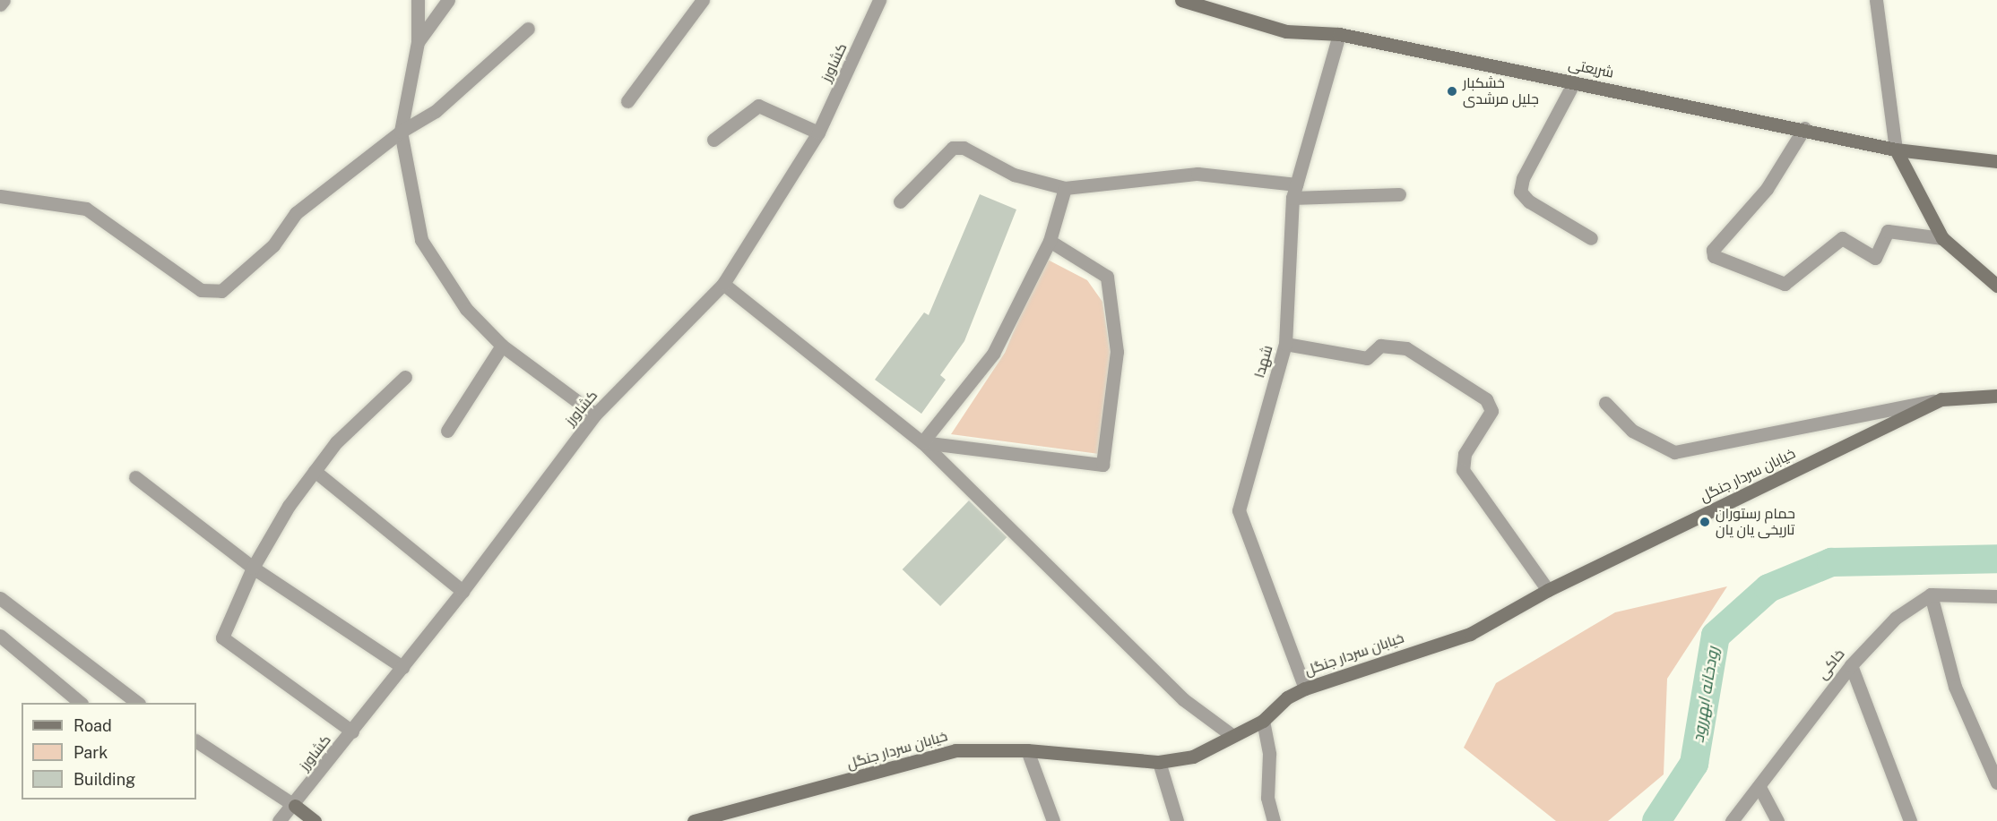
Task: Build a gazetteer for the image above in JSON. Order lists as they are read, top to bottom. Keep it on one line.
{"streets":{"main road":["شریعتی","خیابان سردار جنگل"],"street":["کشاورز","شهدا","خاکی"]},"crossings":[["شریعتی","شهدا"],["شهدا","خیابان سردار جنگل"]],"water":["رودخانه ابهررود"],"places":["خشکبار جلیل مرشدی","حمام رستوران تاریخی یان یان"],"legend":["Road","Park","Building"]}
